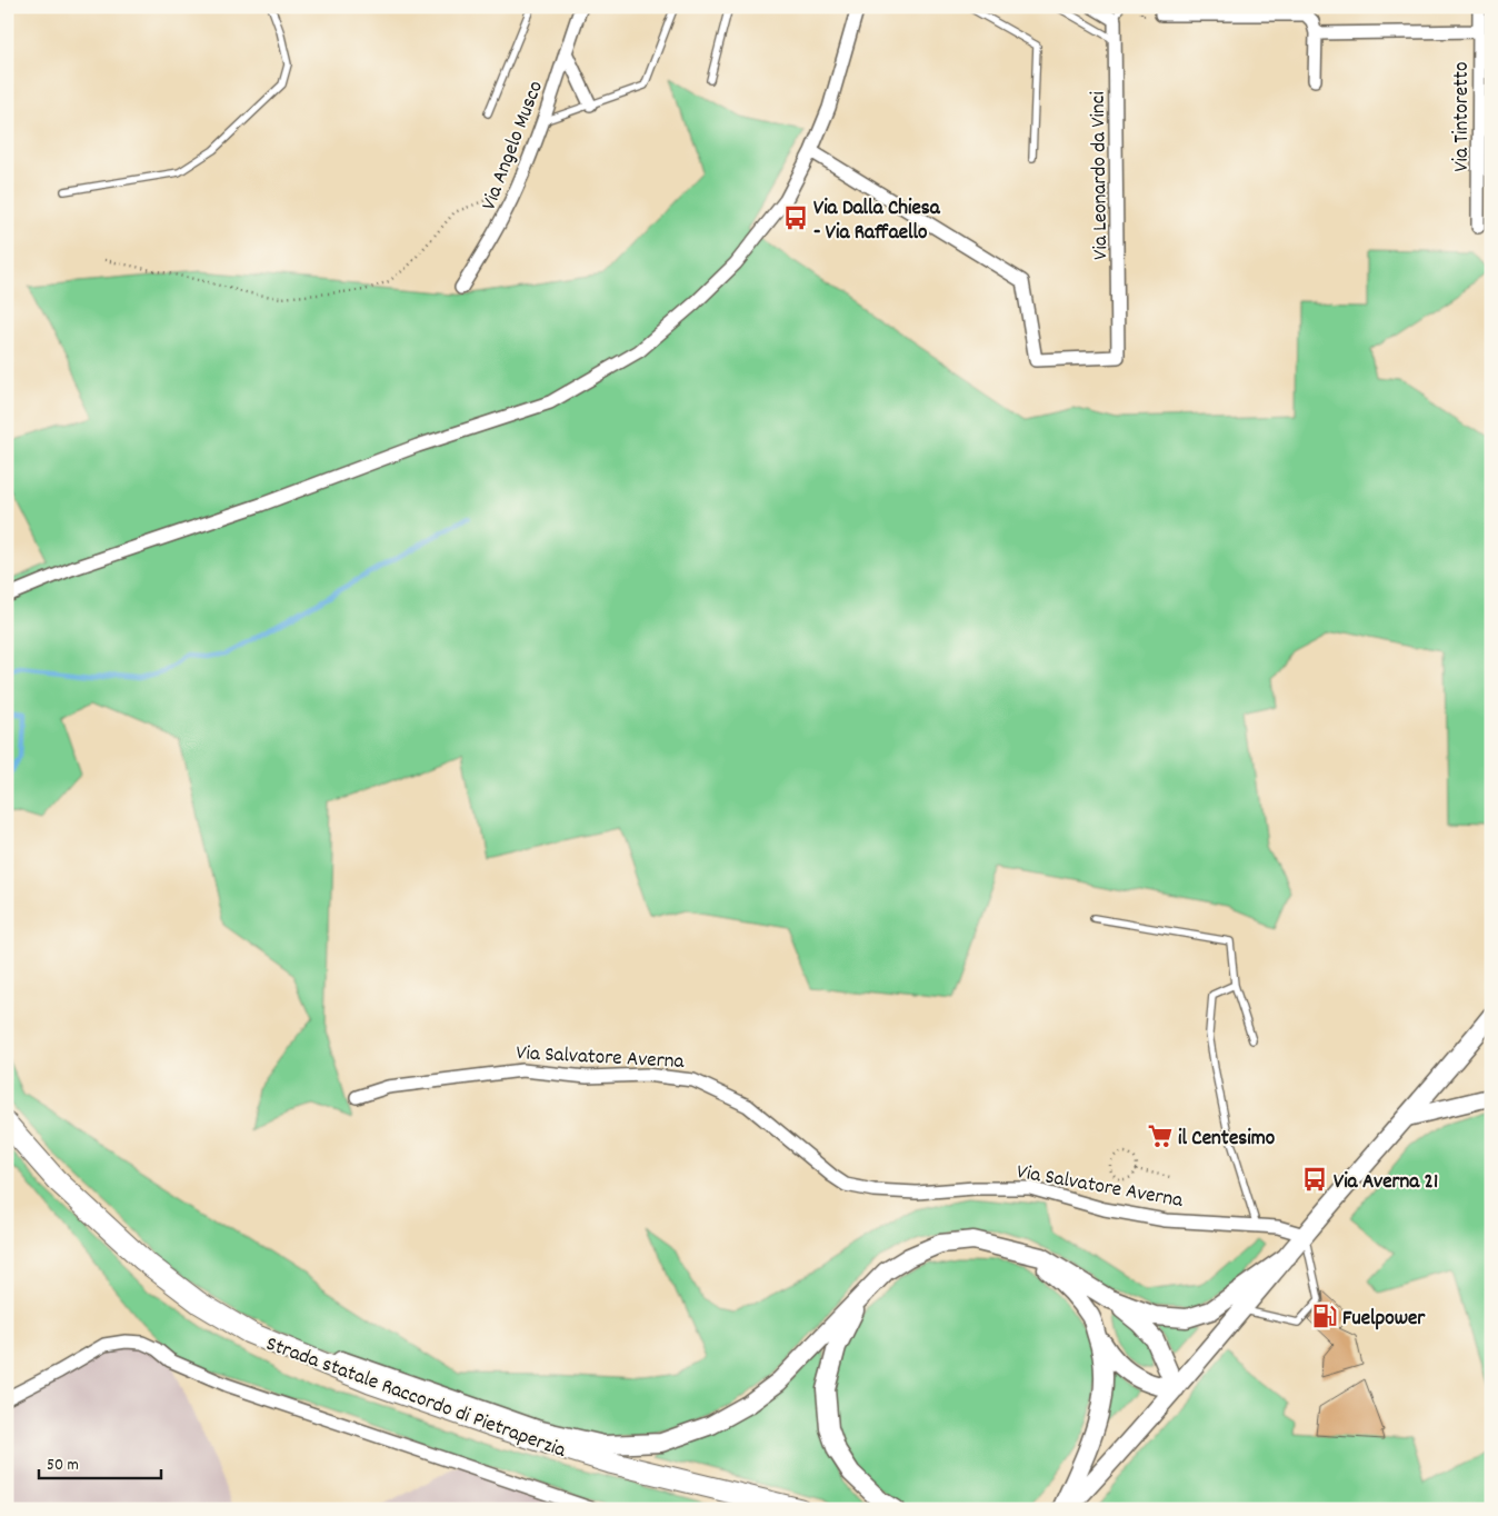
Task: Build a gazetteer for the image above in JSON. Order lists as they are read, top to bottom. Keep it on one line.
{"streets":{"main road":["Strada statale Raccordo di Pietraperzia"],"street":["Via Tintoretto","Via Angelo Musco","Via Leonardo da Vinci","Via Salvatore Averna"]},"places":{"bus stop":["Via Dalla Chiesa - Via Raffaello","Via Averna 21"],"supermarket":["il Centesimo"],"fuel station":["Fuelpower"]},"scale_bar":"50 m"}
